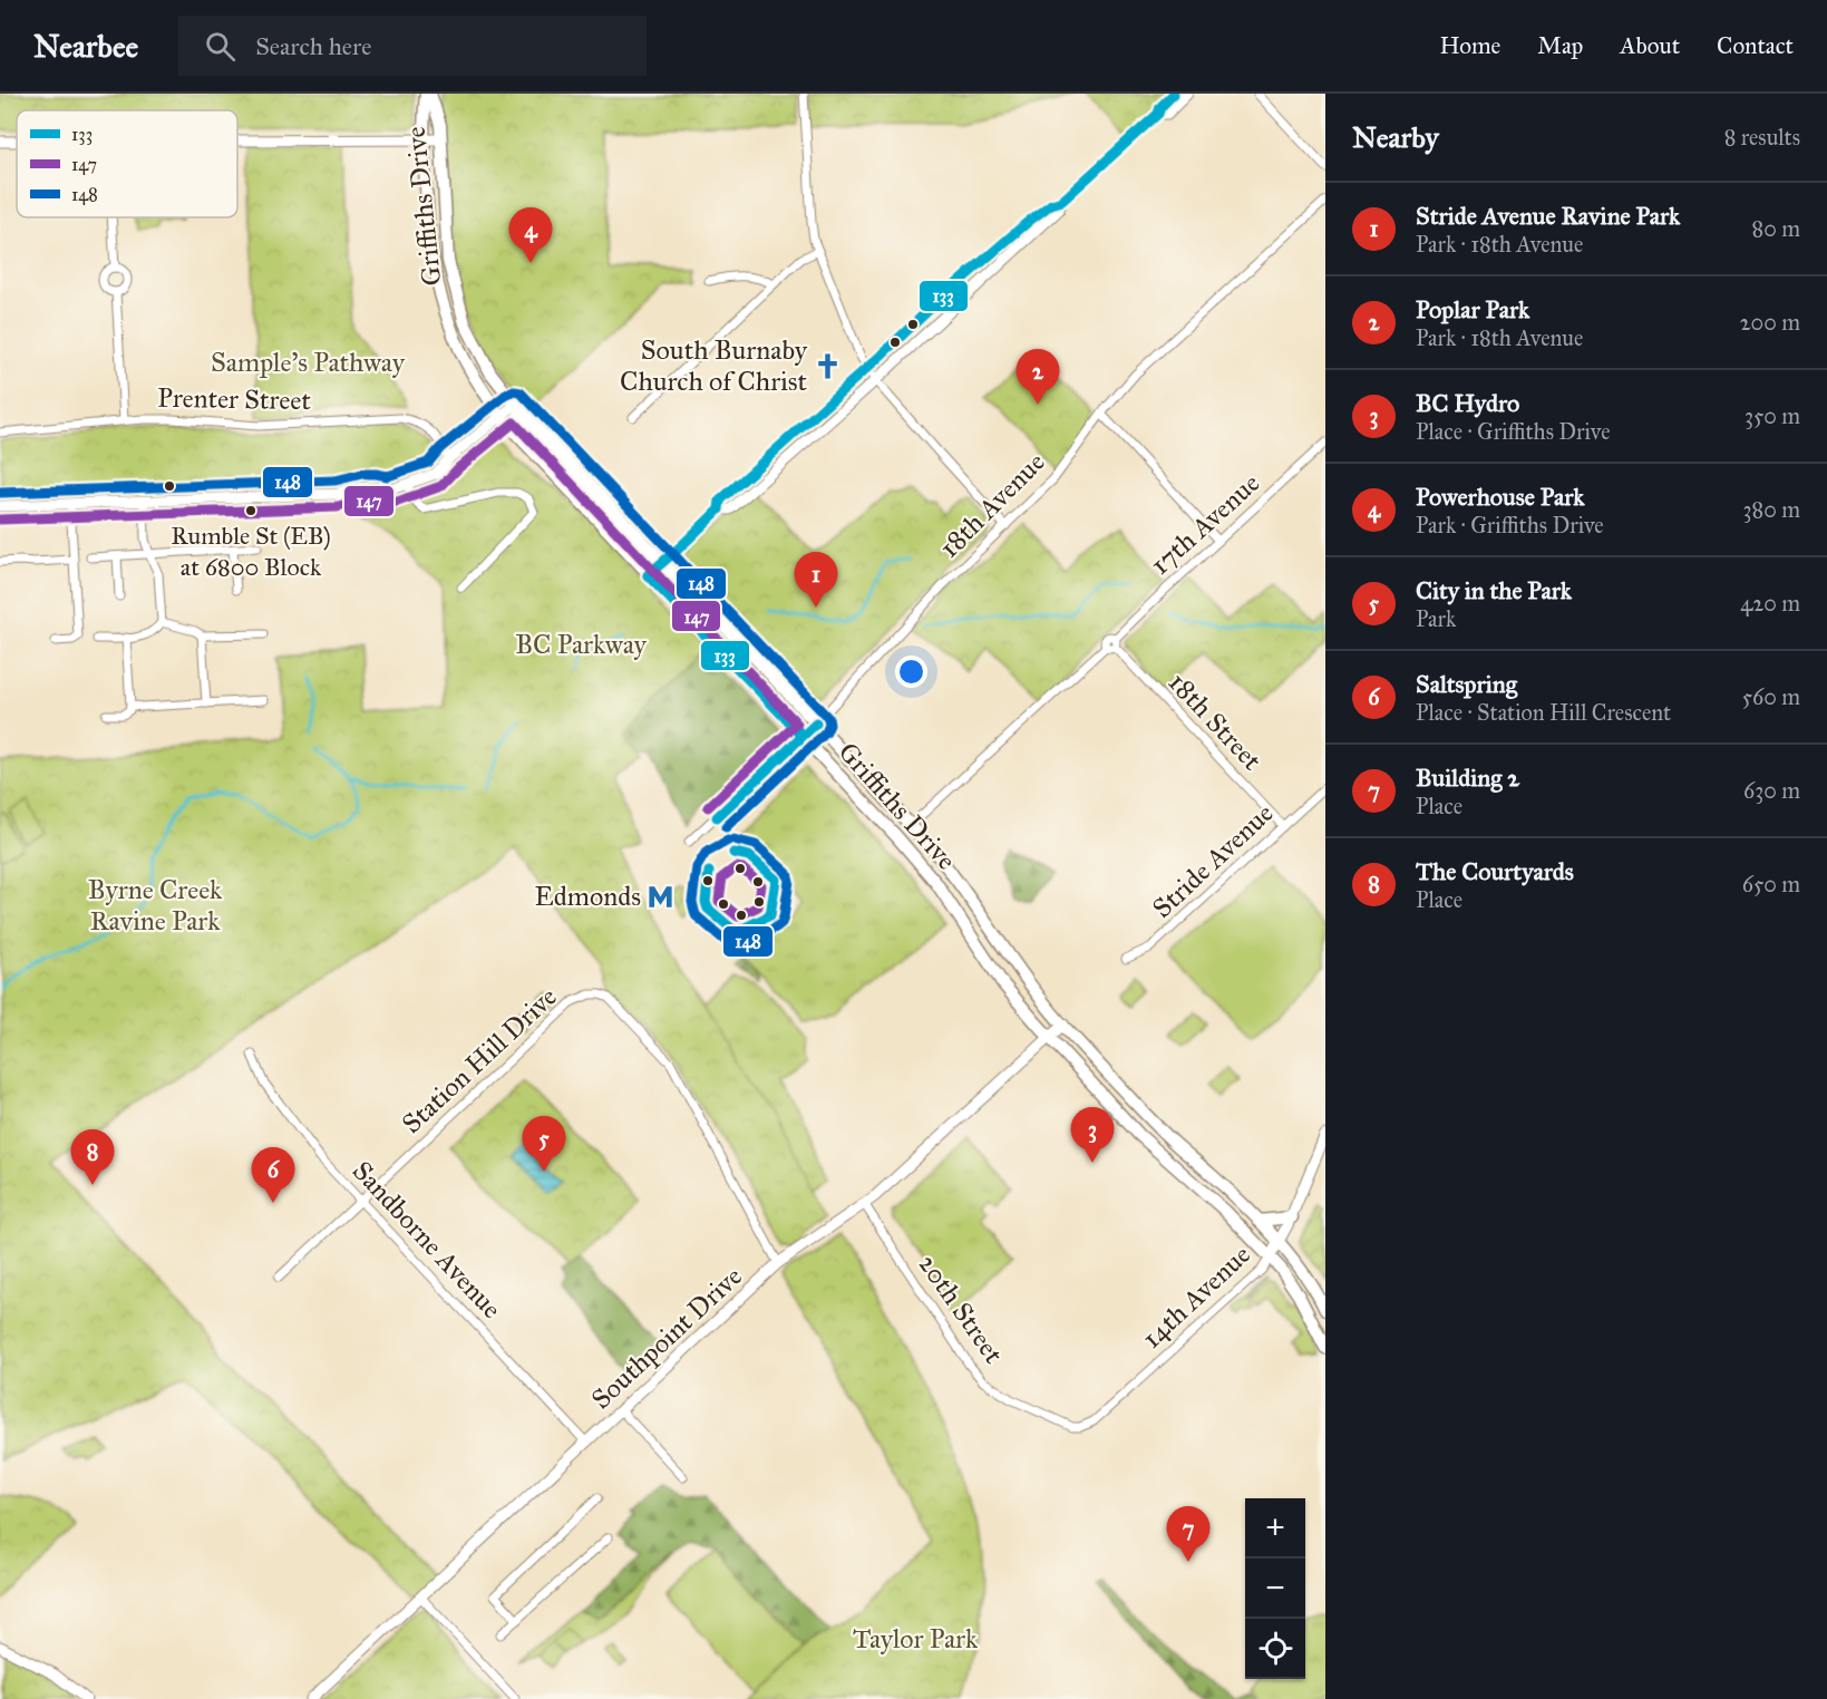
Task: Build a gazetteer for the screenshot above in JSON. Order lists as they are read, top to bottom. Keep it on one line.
{"streets":{"main road":["Griffiths Drive"],"street":["Prenter Street","18th Avenue","17th Avenue","18th Street","Stride Avenue","Station Hill Drive","Sandborne Avenue","14th Avenue","20th Street","Southpoint Drive"]},"crossings":[["Griffiths Drive","18th Avenue"],["Griffiths Drive","17th Avenue"],["Griffiths Drive","14th Avenue"],["Griffiths Drive","Southpoint Drive"],["17th Avenue","18th Street"],["18th Street","Stride Avenue"],["Station Hill Drive","Sandborne Avenue"],["Station Hill Drive","Southpoint Drive"],["Sandborne Avenue","Southpoint Drive"],["14th Avenue","20th Street"],["20th Street","Southpoint Drive"]],"parks":["Sample's Pathway","BC Parkway","Byrne Creek Ravine Park","Taylor Park"],"places":{"church":["South Burnaby Church of Christ"],"other":["Rumble St (EB) at 6800 Block"],"metro station":["Edmonds"]},"lines":["transit line 133","transit line 148","transit line 147"],"legend":["133","147","148"],"page":{"header":"Nearbee","search":"Search here","nav":["Home","Map","About","Contact"],"heading":["Nearby","8 results"],"list":[{"mark":"1","name":"Stride Avenue Ravine Park","note":"Park · 18th Avenue","value":"80 m"},{"mark":"2","name":"Poplar Park","note":"Park · 18th Avenue","value":"200 m"},{"mark":"3","name":"BC Hydro","note":"Place · Griffiths Drive","value":"350 m"},{"mark":"4","name":"Powerhouse Park","note":"Park · Griffiths Drive","value":"380 m"},{"mark":"5","name":"City in the Park","note":"Park","value":"420 m"},{"mark":"6","name":"Saltspring","note":"Place · Station Hill Crescent","value":"560 m"},{"mark":"7","name":"Building 2","note":"Place","value":"630 m"},{"mark":"8","name":"The Courtyards","note":"Place","value":"650 m"}],"pins":["4","2","1","3","5","8","6","7"],"map_buttons":["+","−"]}}
